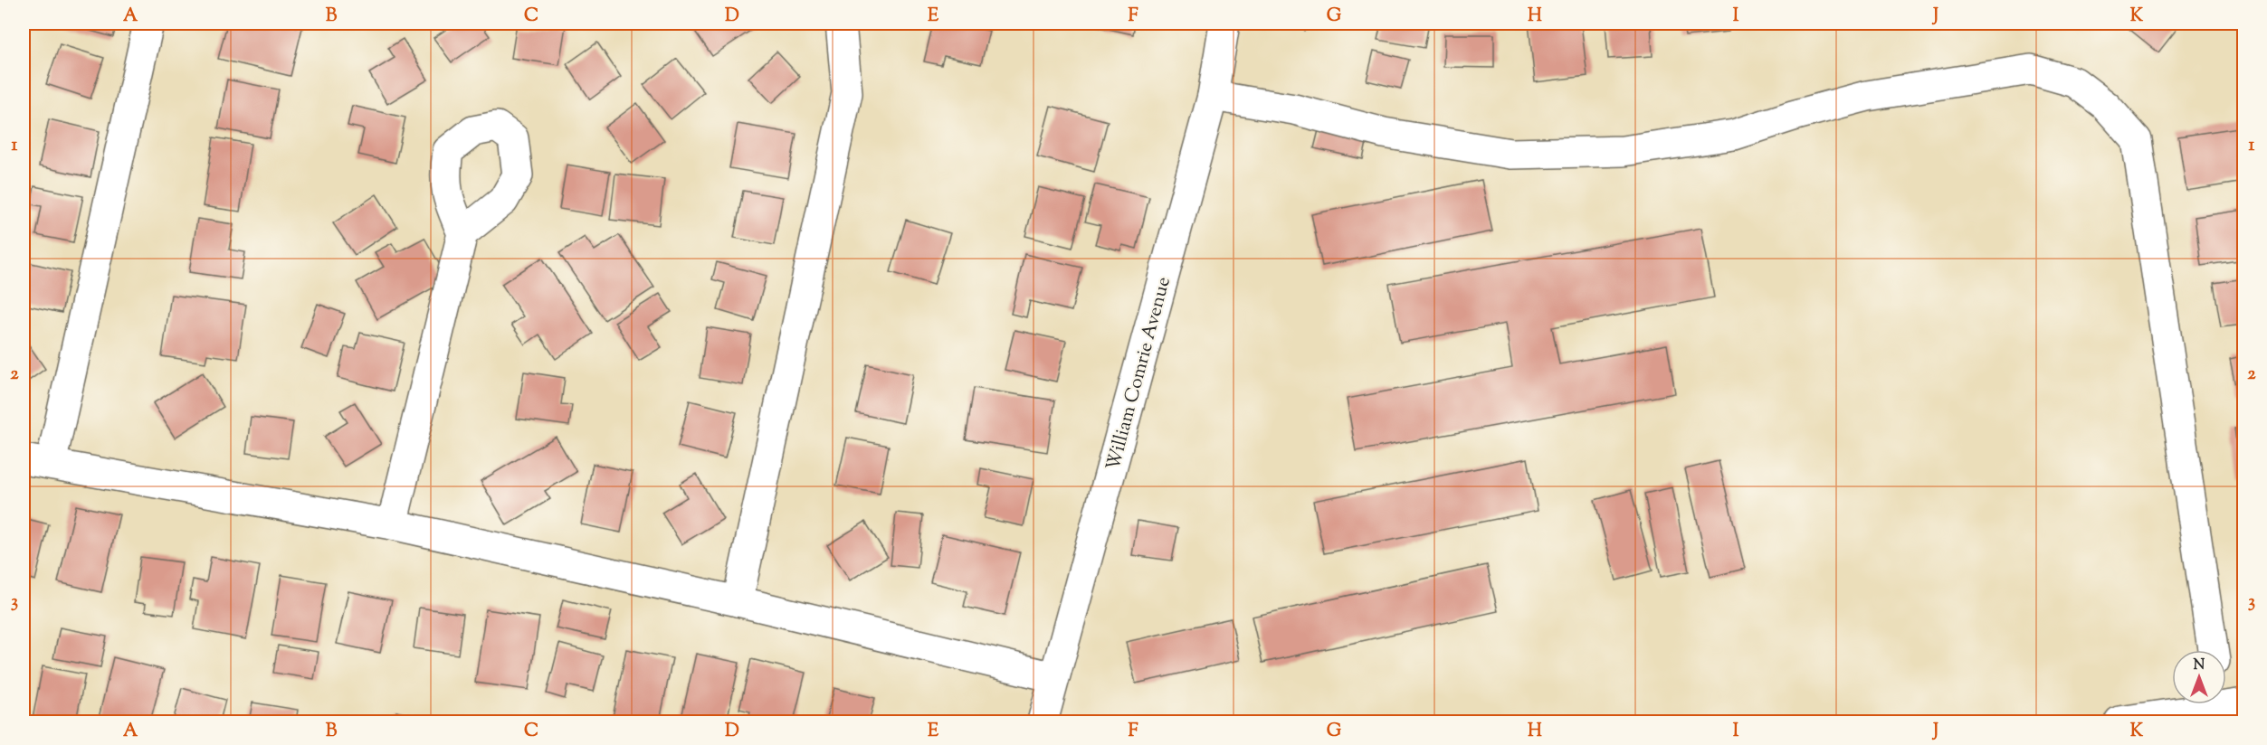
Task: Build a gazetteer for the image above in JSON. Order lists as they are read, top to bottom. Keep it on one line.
{"streets":{"street":["William Comrie Avenue"]},"north":"top","grid":{"columns":["A","B","C","D","E","F","G","H","I","J","K"],"rows":["1","2","3"]}}
